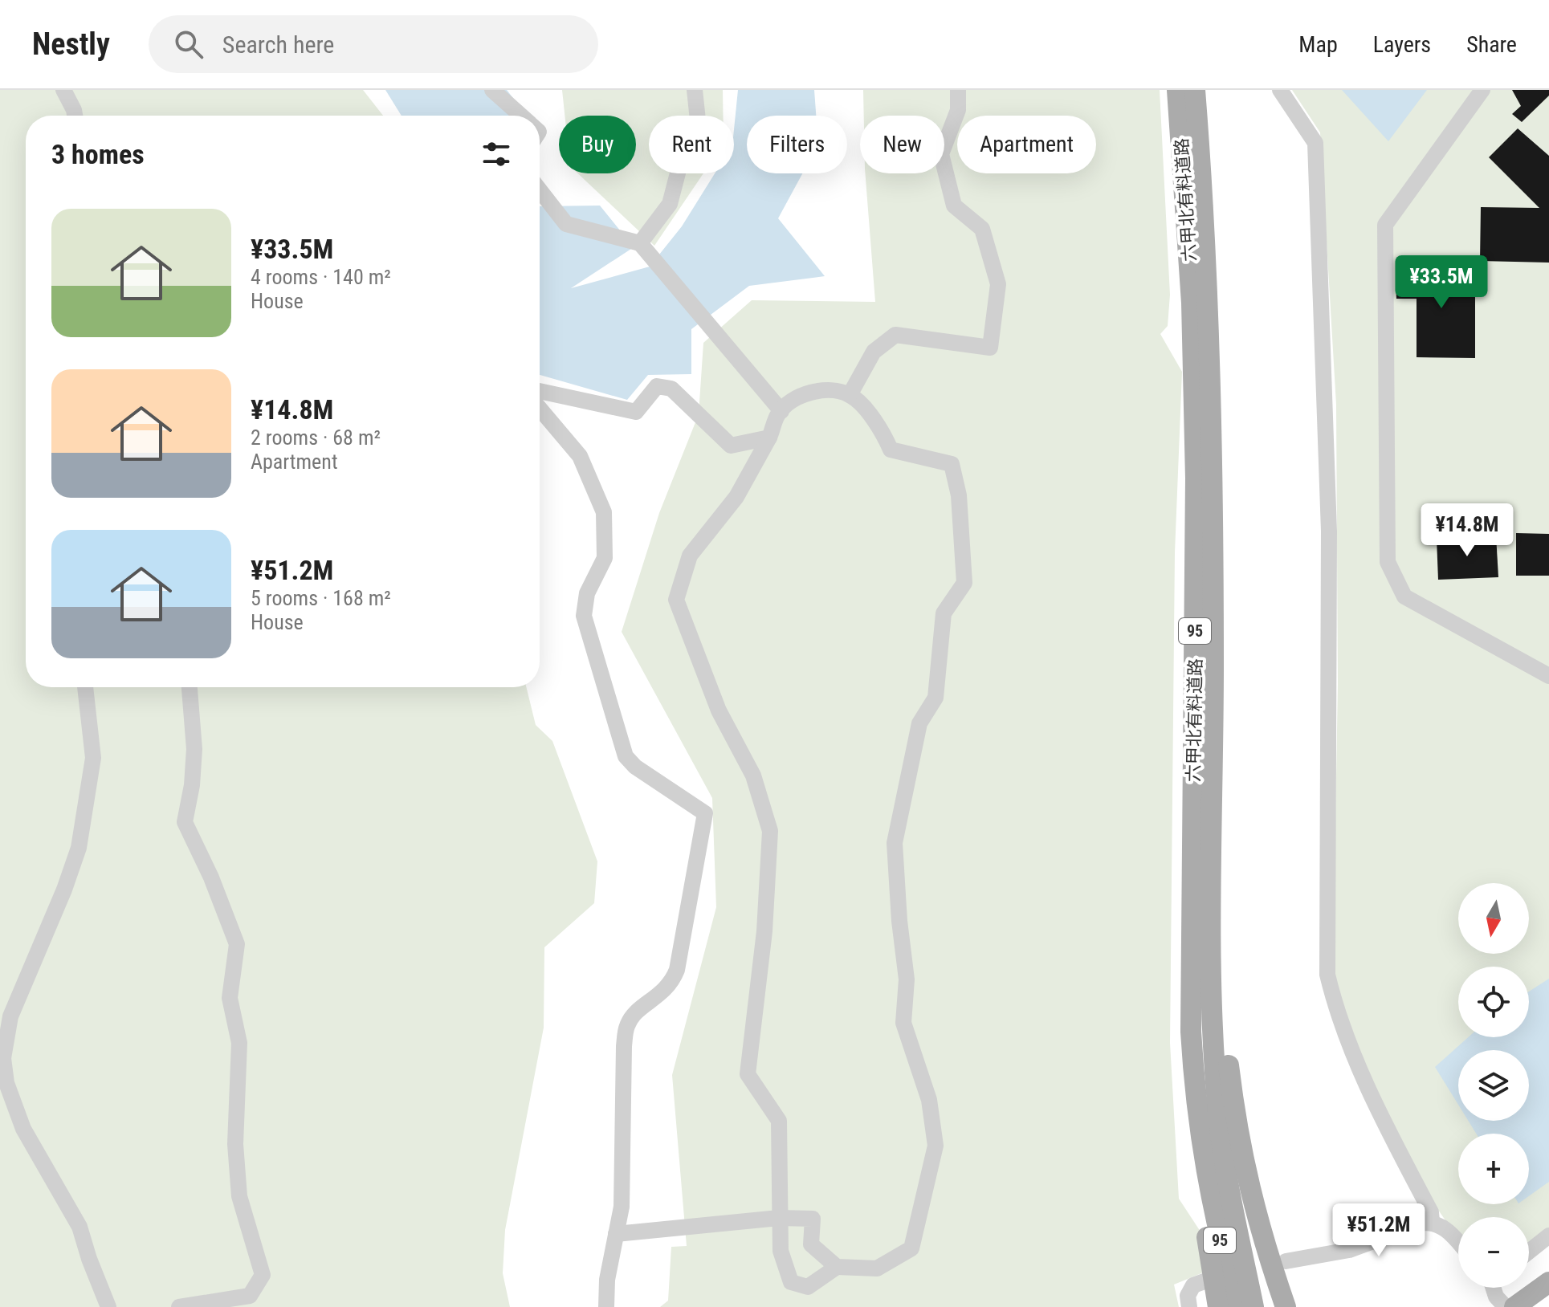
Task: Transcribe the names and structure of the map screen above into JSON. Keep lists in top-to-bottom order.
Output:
{
  "streets": {
    "main road": ["六甲北有料道路", "95"]
  },
  "north": "bottom",
  "page": {
    "header": "Nestly",
    "search": "Search here",
    "nav": ["Map", "Layers", "Share"],
    "chip": [
      "Buy",
      "Rent",
      "Filters",
      "New",
      "Apartment"
    ],
    "heading": "3 homes",
    "list": [
      {
        "name": "¥33.5M",
        "note": "4 rooms · 140 m² · House"
      },
      {
        "name": "¥14.8M",
        "note": "2 rooms · 68 m² · Apartment"
      },
      {
        "name": "¥51.2M",
        "note": "5 rooms · 168 m² · House"
      }
    ],
    "price": ["¥33.5M", "¥14.8M", "¥51.2M"],
    "map_buttons": ["+", "−"]
  }
}
